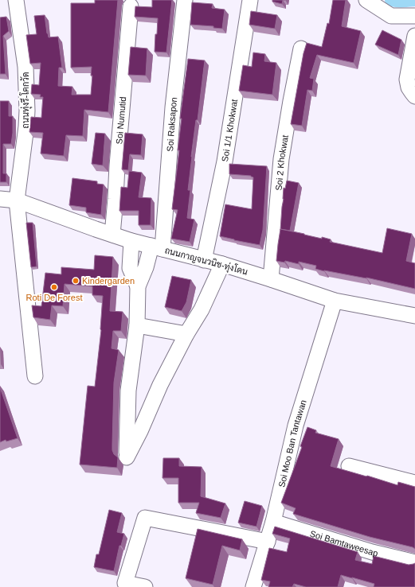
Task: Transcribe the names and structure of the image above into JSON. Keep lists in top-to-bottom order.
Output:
{
  "streets": {
    "street": [
      "ถนนทุ่งรี-โคกวัด",
      "Soi Numutid",
      "Soi Raksapon",
      "Soi 1/1 Khokwat",
      "Soi 2 Khokwat",
      "ถนนกาญจนวนิช-ทุ่งโดน",
      "Soi Moo Ban Tantawan",
      "Soi Bamtaweesap"
    ]
  },
  "crossings": [
    ["ถนนทุ่งรี-โคกวัด", "ถนนกาญจนวนิช-ทุ่งโดน"],
    ["Soi Numutid", "ถนนกาญจนวนิช-ทุ่งโดน"],
    ["Soi Raksapon", "ถนนกาญจนวนิช-ทุ่งโดน"],
    ["Soi 1/1 Khokwat", "ถนนกาญจนวนิช-ทุ่งโดน"],
    ["Soi 2 Khokwat", "ถนนกาญจนวนิช-ทุ่งโดน"],
    ["ถนนกาญจนวนิช-ทุ่งโดน", "Soi Moo Ban Tantawan"],
    ["Soi Moo Ban Tantawan", "Soi Bamtaweesap"]
  ],
  "places": ["Kindergarden", "Roti De Forest"]
}
